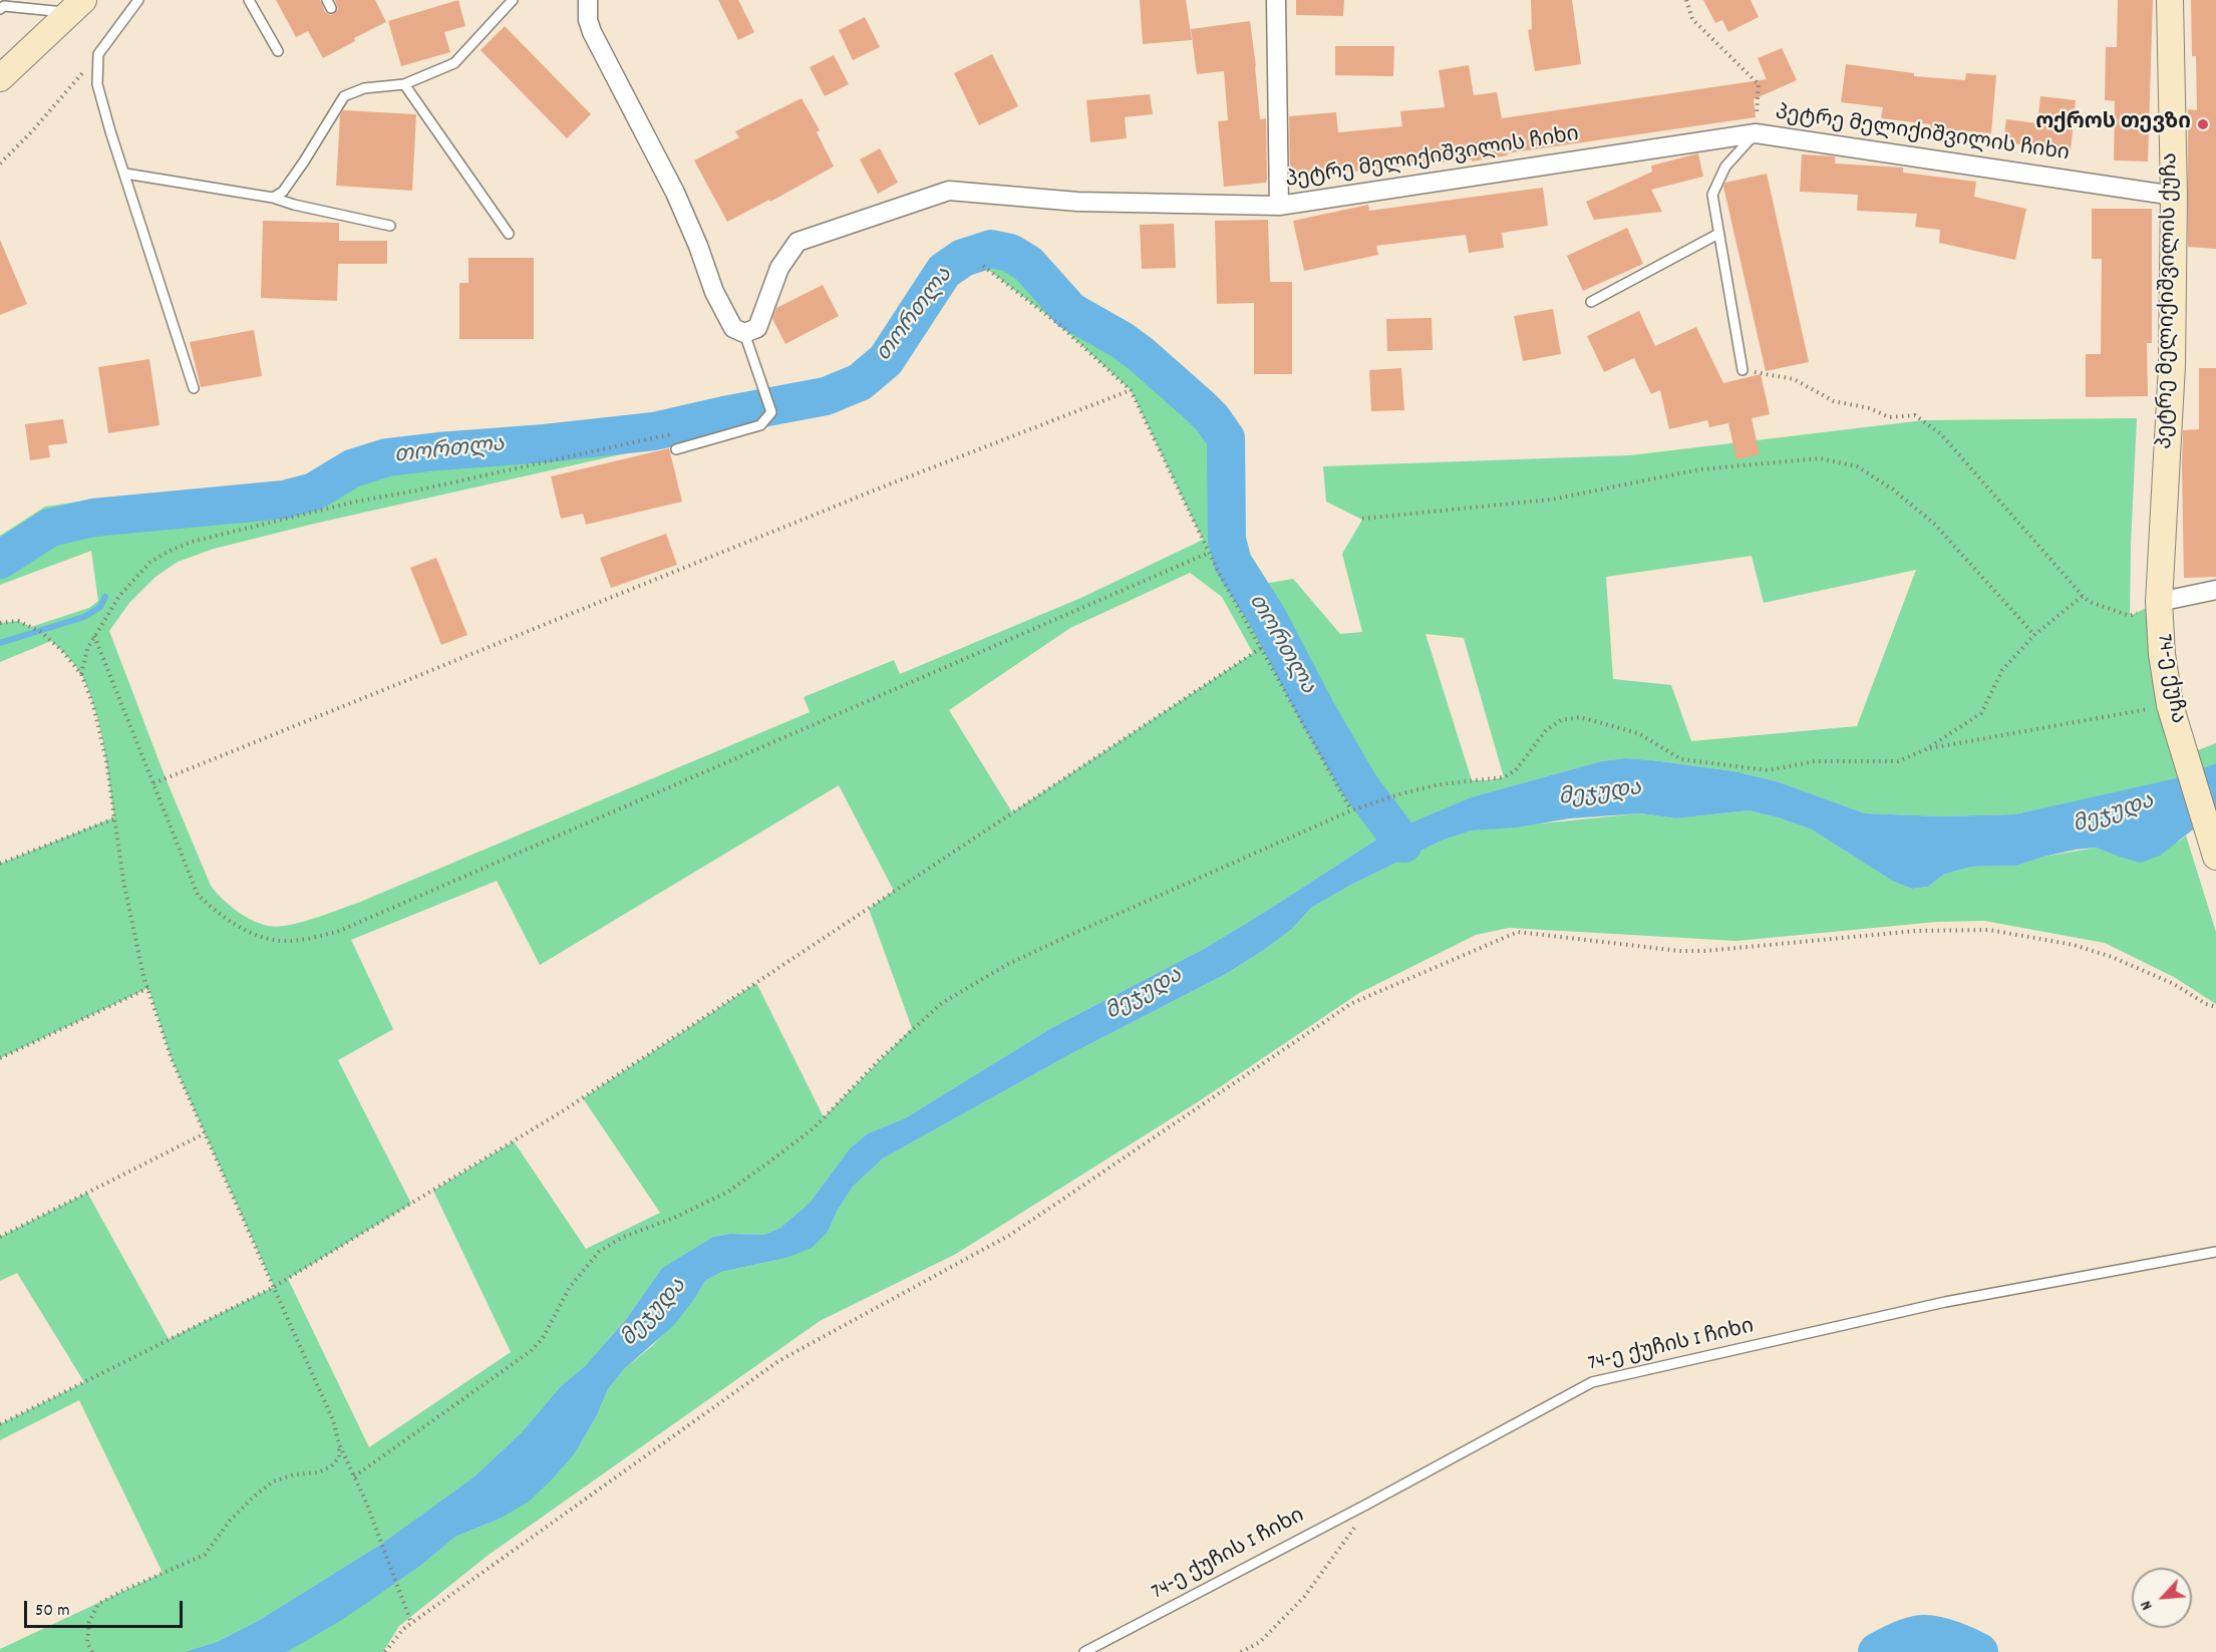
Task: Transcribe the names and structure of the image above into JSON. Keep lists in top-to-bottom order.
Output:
{
  "streets": {
    "street": ["პეტრე მელიქიშვილის ჩიხი", "პეტრე მელიქიშვილის ქუჩა", "74-ე ქუჩა"],
    "lane": ["74-ე ქუჩის I ჩიხი"]
  },
  "crossings": [
    ["პეტრე მელიქიშვილის ჩიხი", "პეტრე მელიქიშვილის ქუჩა"],
    ["პეტრე მელიქიშვილის ქუჩა", "74-ე ქუჩა"]
  ],
  "water": ["თორთლა", "მეჯუდა"],
  "places": ["ოქროს თევზი"],
  "scale_bar": "50 m",
  "north": "bottom left"
}
